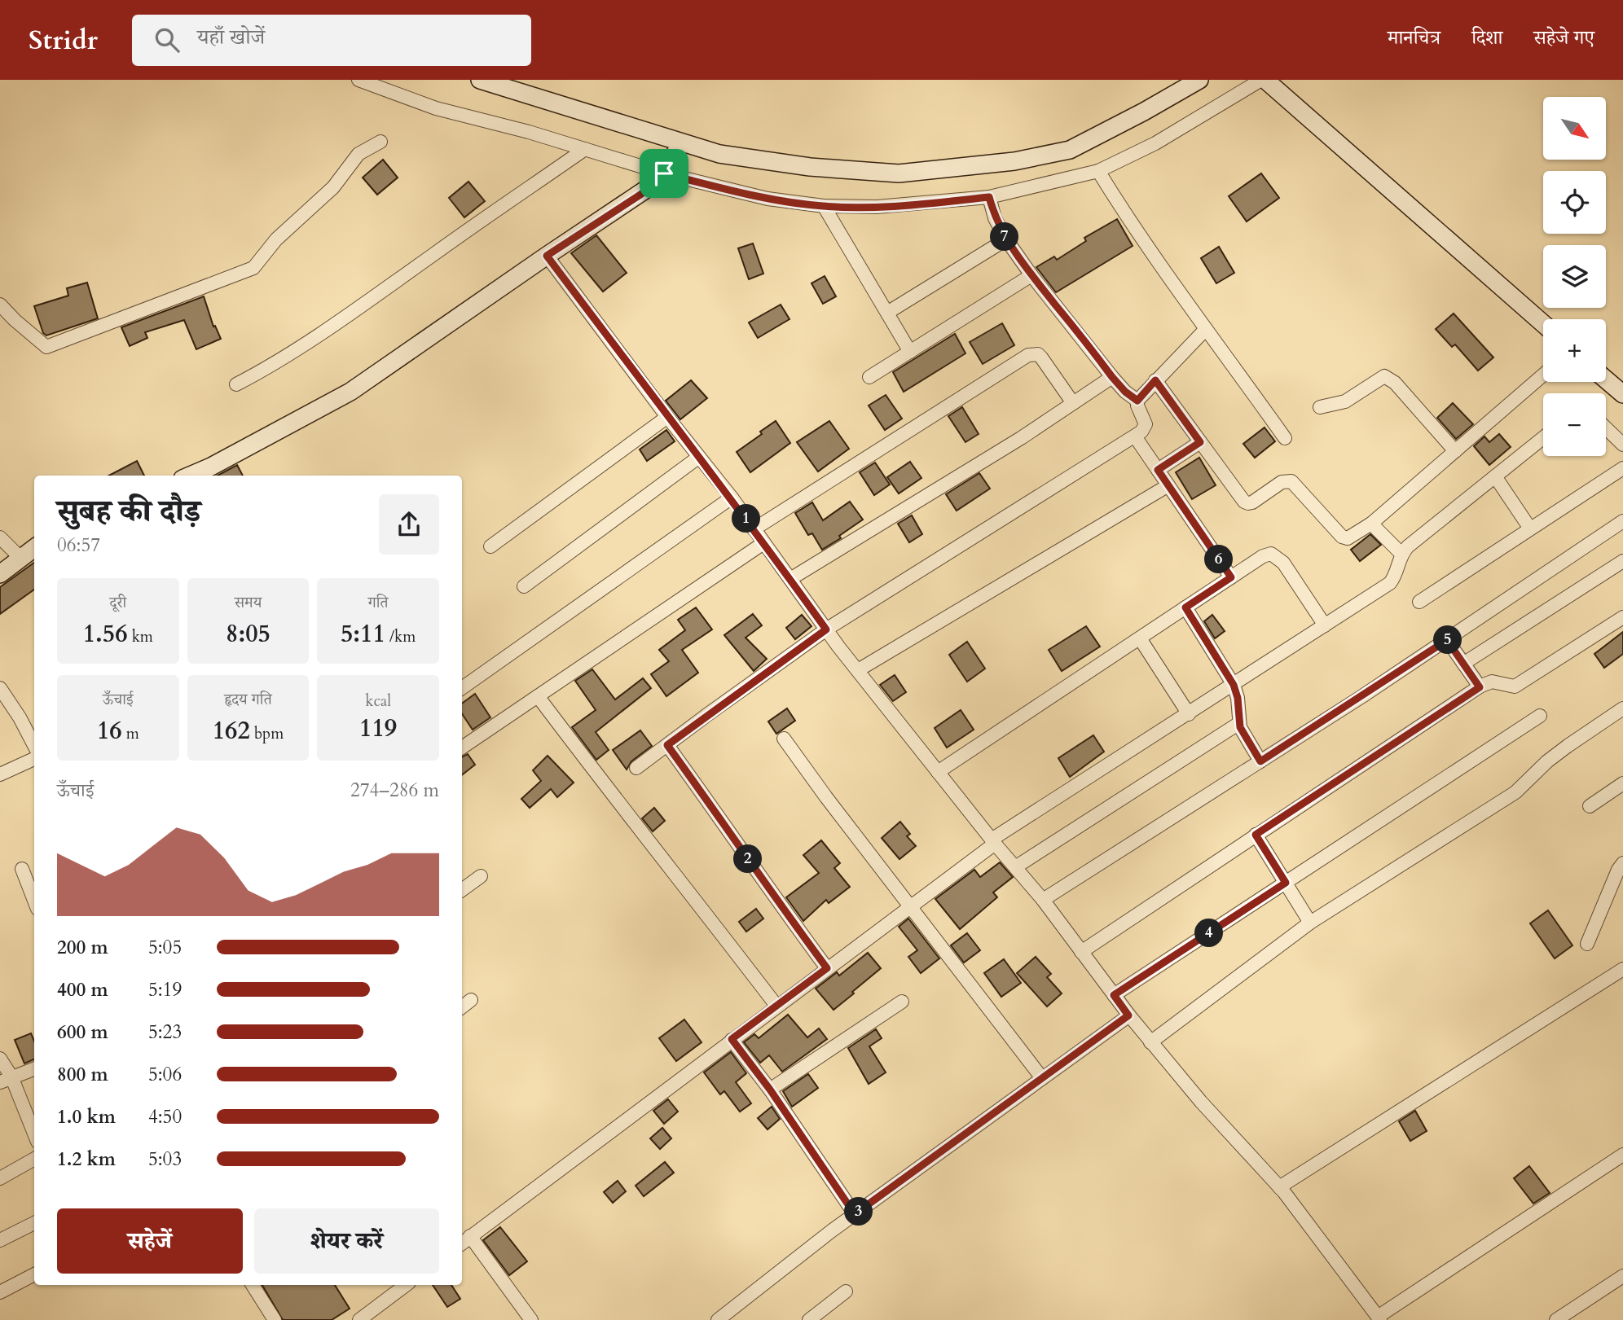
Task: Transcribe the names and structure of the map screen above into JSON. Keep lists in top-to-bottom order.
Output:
{
  "north": "bottom right",
  "page": {
    "header": "Stridr",
    "search": "यहाँ खोजें",
    "nav": ["मानचित्र", "दिशा", "सहेजे गए"],
    "map_buttons": ["+", "−"],
    "pins": [
      "7",
      "1",
      "6",
      "5",
      "2",
      "4",
      "3"
    ],
    "heading": ["सुबह की दौड़", "06:57"],
    "stats": [
      ["दूरी", "1.56 km"],
      ["समय", "8:05"],
      ["गति", "5:11 /km"],
      ["ऊँचाई", "16 m"],
      ["हृदय गति", "162 bpm"],
      ["kcal", "119"]
    ],
    "chart": ["ऊँचाई", "274–286 m"],
    "list": [
      {
        "name": "200 m",
        "note": "5:05"
      },
      {
        "name": "400 m",
        "note": "5:19"
      },
      {
        "name": "600 m",
        "note": "5:23"
      },
      {
        "name": "800 m",
        "note": "5:06"
      },
      {
        "name": "1.0 km",
        "note": "4:50"
      },
      {
        "name": "1.2 km",
        "note": "5:03"
      }
    ],
    "buttons": ["सहेजें", "शेयर करें"]
  }
}
